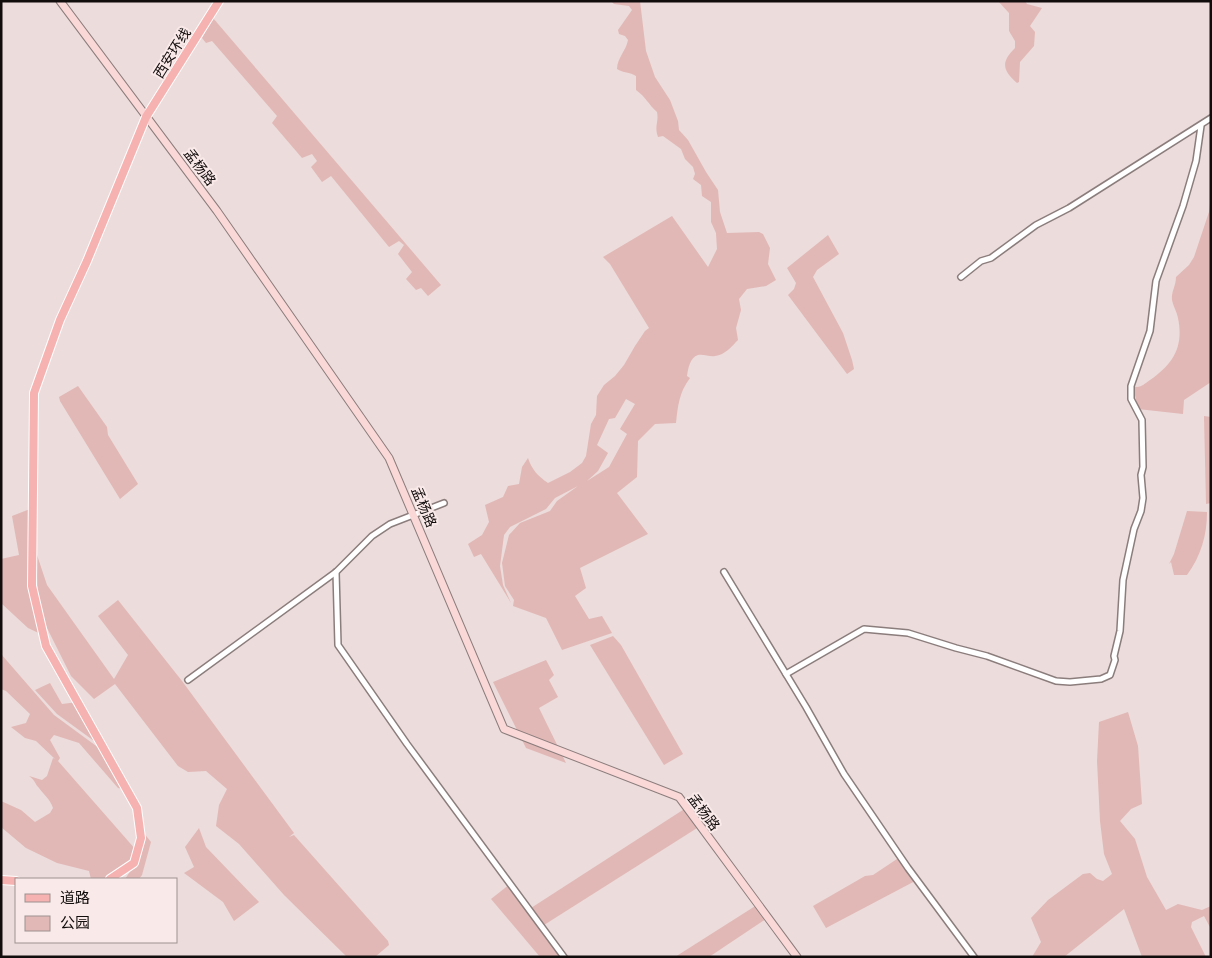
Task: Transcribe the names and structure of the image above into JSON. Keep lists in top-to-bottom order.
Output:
{
  "streets": {
    "main road": ["西安环线", "孟杨路"]
  },
  "crossings": [
    ["西安环线", "孟杨路"]
  ],
  "legend": ["道路", "公园"]
}
